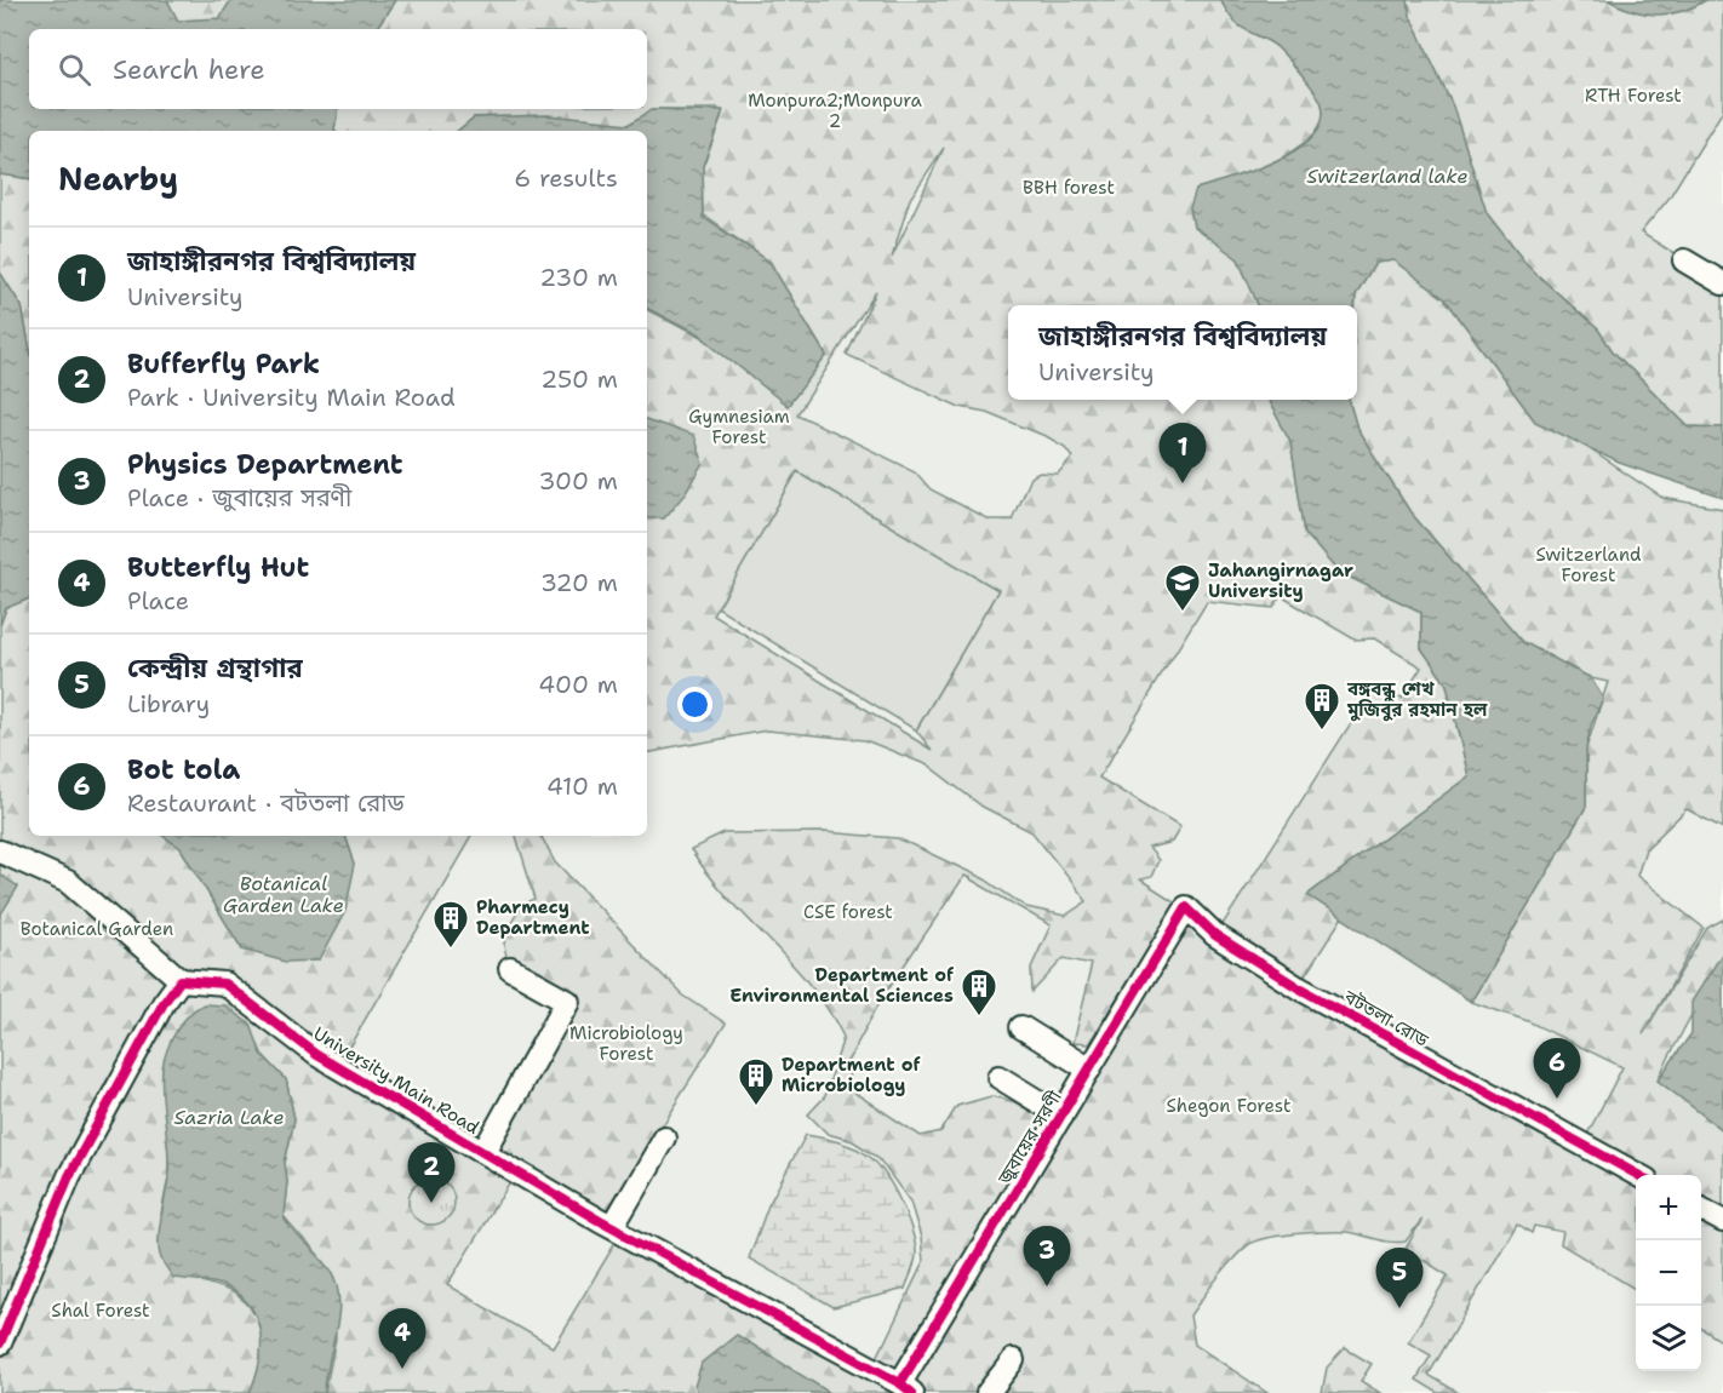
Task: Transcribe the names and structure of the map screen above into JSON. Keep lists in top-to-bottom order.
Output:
{
  "streets": {
    "street": ["বটতলা রোড", "University Main Road", "জুবায়ের সরণী"]
  },
  "crossings": [
    ["বটতলা রোড", "জুবায়ের সরণী"],
    ["University Main Road", "জুবায়ের সরণী"]
  ],
  "water": ["Switzerland lake", "Botanical Garden Lake", "Sazria Lake"],
  "parks": [
    "RTH Forest",
    "Monpura2;Monpura 2",
    "BBH forest",
    "Gymnesiam Forest",
    "Switzerland Forest",
    "CSE forest",
    "Botanical Garden",
    "Microbiology Forest",
    "Shegon Forest",
    "Shal Forest"
  ],
  "places": {
    "school or university": ["Jahangirnagar University"],
    "building": [
      "বঙ্গবন্ধু শেখ মুজিবুর রহমান হল",
      "Pharmecy Department",
      "Department of Environmental Sciences",
      "Department of Microbiology"
    ]
  },
  "page": {
    "search": "Search here",
    "heading": ["Nearby", "6 results"],
    "list": [
      {
        "mark": "1",
        "name": "জাহাঙ্গীরনগর বিশ্ববিদ্যালয়",
        "note": "University",
        "value": "230 m"
      },
      {
        "mark": "2",
        "name": "Bufferfly Park",
        "note": "Park · University Main Road",
        "value": "250 m"
      },
      {
        "mark": "3",
        "name": "Physics Department",
        "note": "Place · জুবায়ের সরণী",
        "value": "300 m"
      },
      {
        "mark": "4",
        "name": "Butterfly Hut",
        "note": "Place",
        "value": "320 m"
      },
      {
        "mark": "5",
        "name": "কেন্দ্রীয় গ্রন্থাগার",
        "note": "Library",
        "value": "400 m"
      },
      {
        "mark": "6",
        "name": "Bot tola",
        "note": "Restaurant · বটতলা রোড",
        "value": "410 m"
      }
    ],
    "popup": ["জাহাঙ্গীরনগর বিশ্ববিদ্যালয়", "University"],
    "pins": [
      "1",
      "6",
      "2",
      "3",
      "5",
      "4"
    ],
    "map_buttons": ["+", "−"]
  }
}
